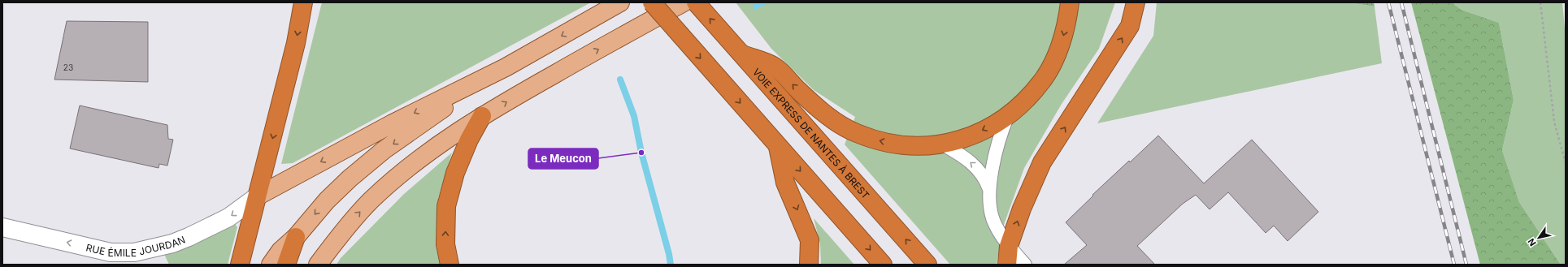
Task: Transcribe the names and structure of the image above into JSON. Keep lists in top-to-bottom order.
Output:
{
  "streets": {
    "highway": ["VOIE EXPRESS DE NANTES À BREST"],
    "street": ["RUE ÉMILE JOURDAN"]
  },
  "one_way": ["RUE ÉMILE JOURDAN"],
  "places": ["Le Meucon"],
  "house_numbers": ["23"],
  "north": "bottom left"
}
